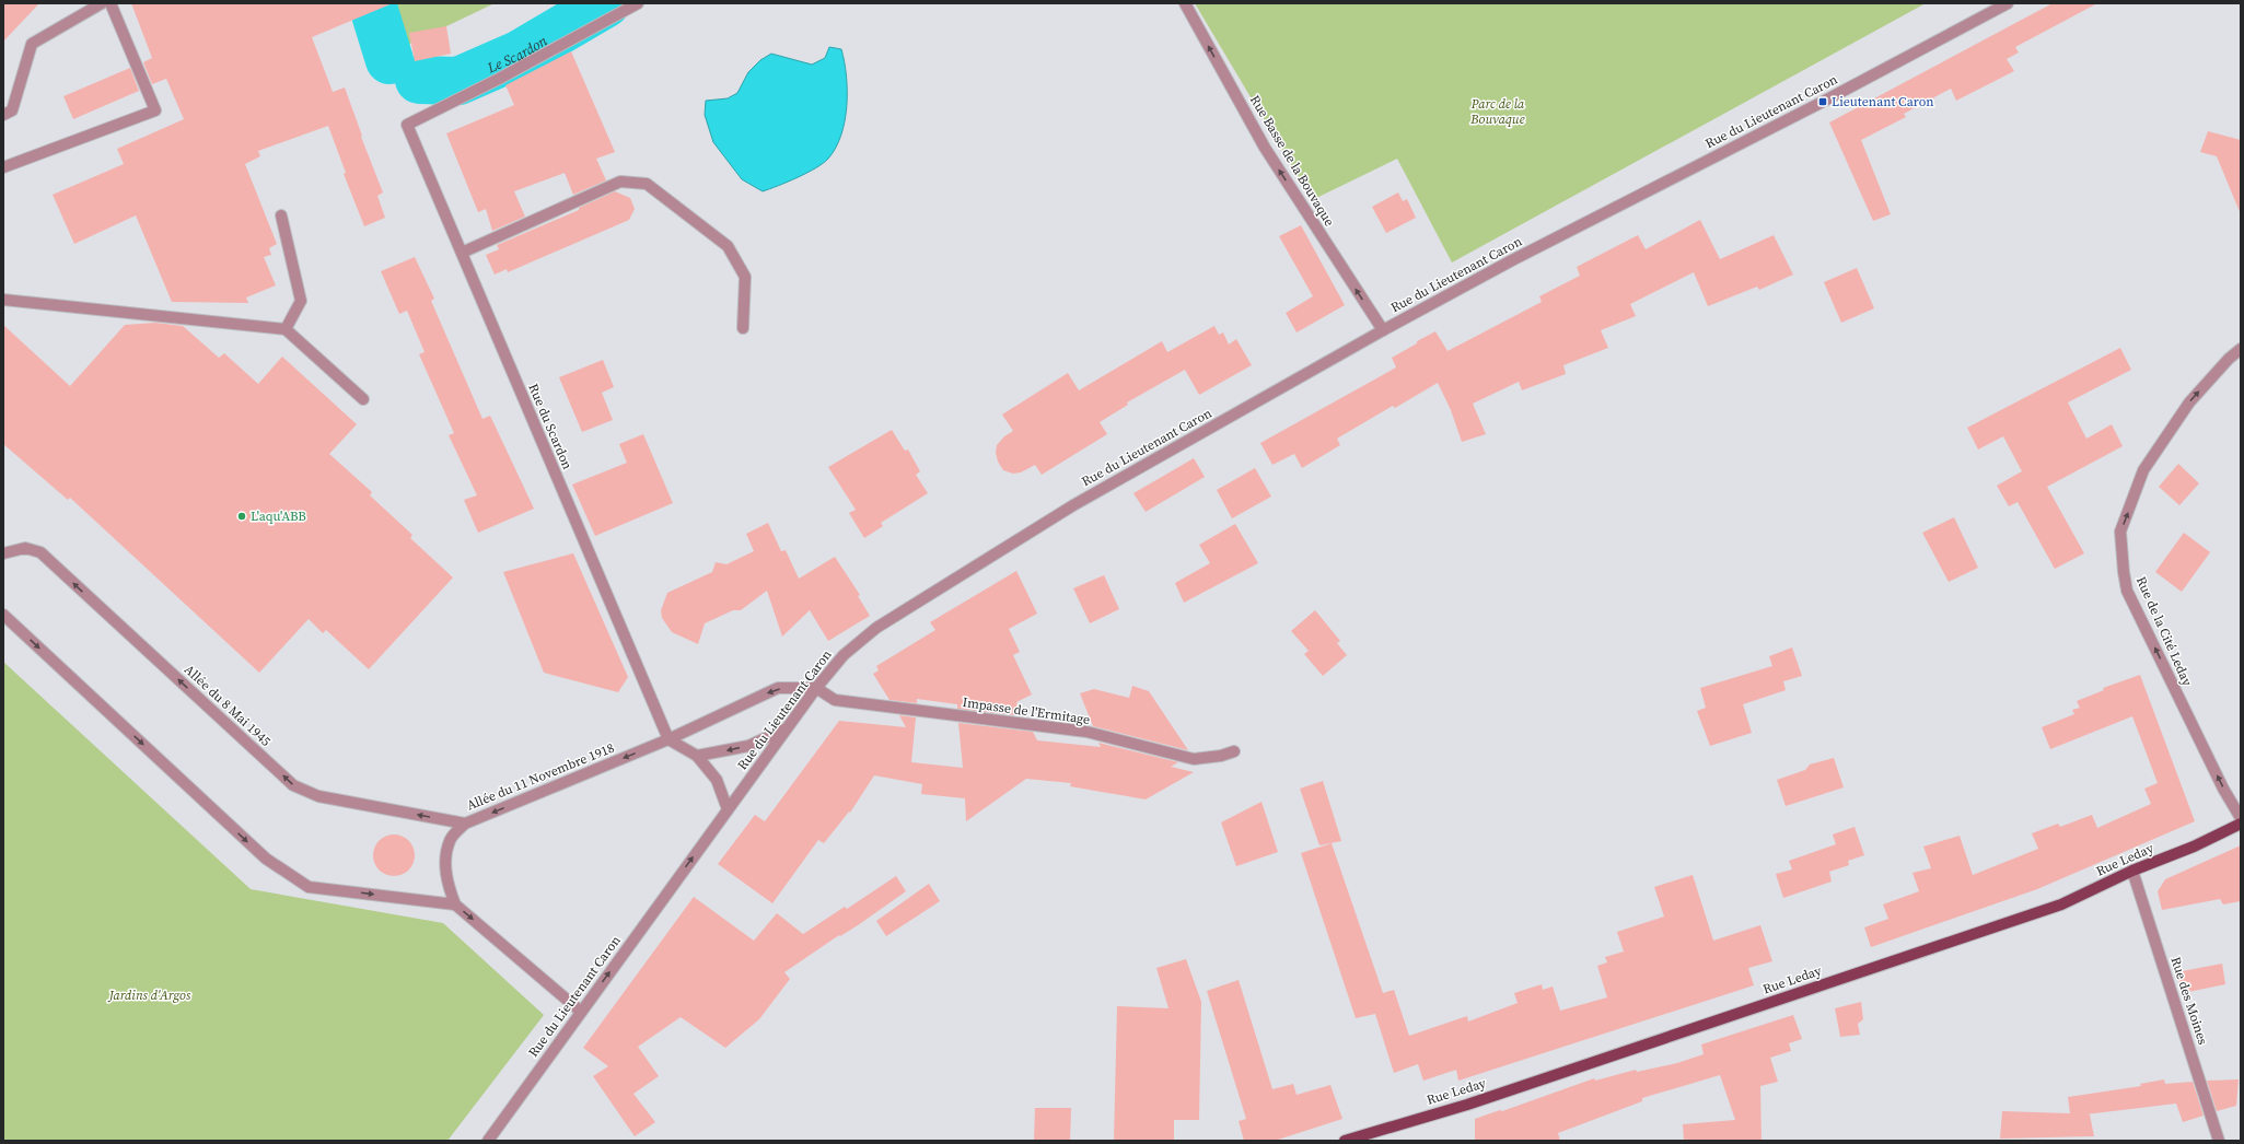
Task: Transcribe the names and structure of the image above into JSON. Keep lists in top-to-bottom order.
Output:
{
  "streets": {
    "main road": ["Rue Leday"],
    "street": [
      "Rue du Lieutenant Caron",
      "Rue Basse de la Bouvaque",
      "Rue du Scardon",
      "Rue de la Cité Leday",
      "Allée du 8 Mai 1945",
      "Impasse de l'Ermitage",
      "Allée du 11 Novembre 1918",
      "Rue des Moines"
    ]
  },
  "crossings": [
    ["Rue du Lieutenant Caron", "Rue Basse de la Bouvaque"],
    ["Rue du Lieutenant Caron", "Impasse de l'Ermitage"],
    ["Rue du Lieutenant Caron", "Allée du 11 Novembre 1918"],
    ["Rue du Scardon", "Allée du 11 Novembre 1918"],
    ["Allée du 8 Mai 1945", "Allée du 11 Novembre 1918"],
    ["Impasse de l'Ermitage", "Allée du 11 Novembre 1918"],
    ["Rue Leday", "Rue des Moines"]
  ],
  "one_way": ["Rue Basse de la Bouvaque", "Rue de la Cité Leday"],
  "water": ["Le Scardon"],
  "parks": ["Parc de la Bouvaque", "Jardins d'Argos"],
  "places": {
    "transit": ["Lieutenant Caron"],
    "other": ["L'aqu'ABB"]
  }
}
